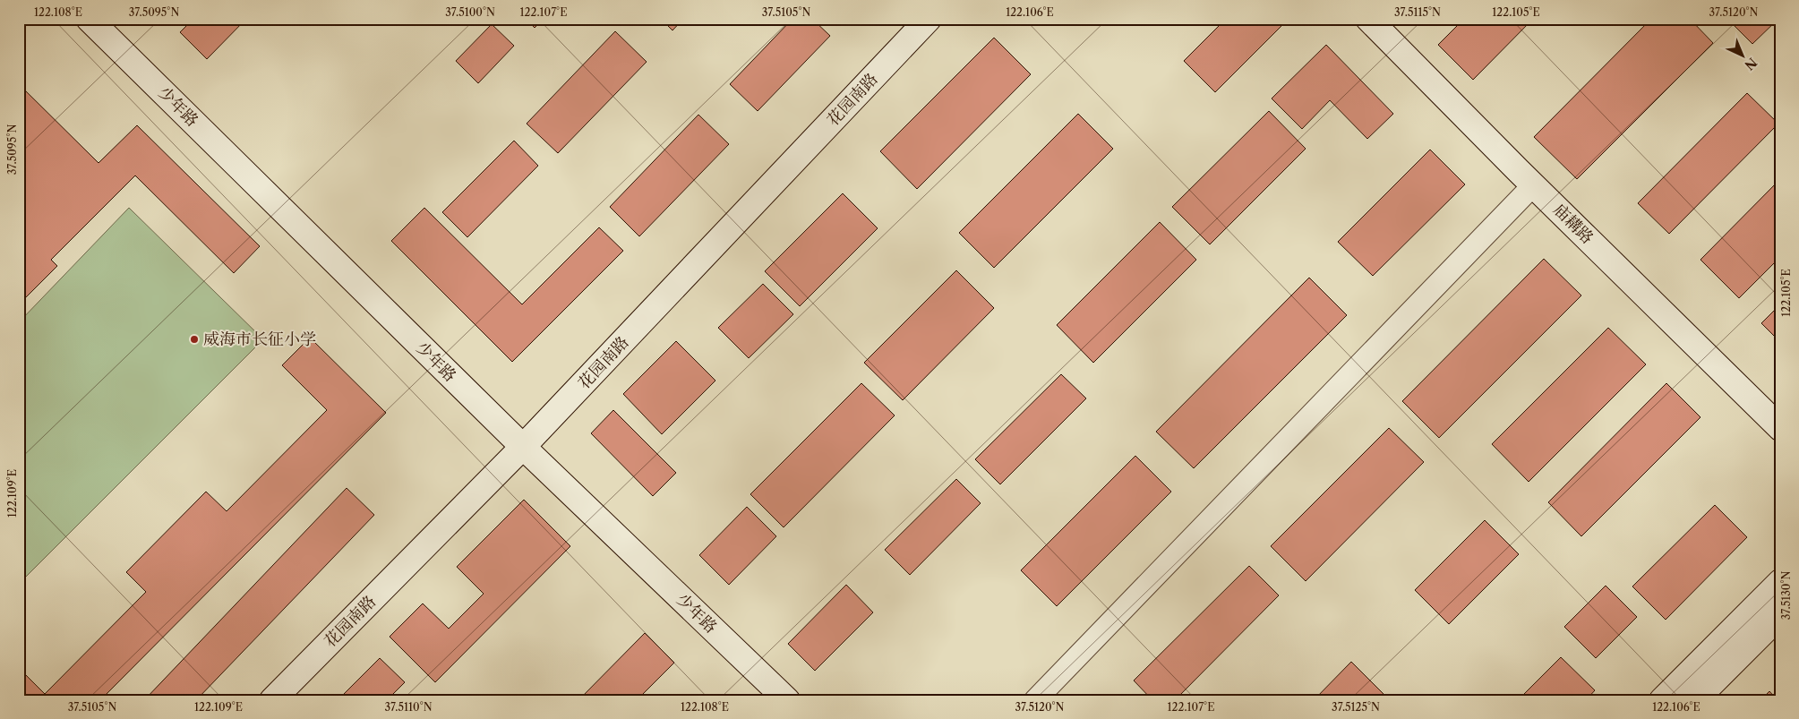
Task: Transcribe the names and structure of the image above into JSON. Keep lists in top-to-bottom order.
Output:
{
  "streets": {
    "street": ["花园南路", "少年路", "庙耩路"]
  },
  "crossings": [
    ["花园南路", "少年路"]
  ],
  "places": ["威海市长征小学"],
  "north": "bottom right",
  "coordinates": [
    "122.108°E",
    "37.5095°N",
    "37.5100°N",
    "122.107°E",
    "37.5105°N",
    "122.106°E",
    "37.5115°N",
    "122.105°E",
    "37.5120°N",
    "122.109°E",
    "37.5130°N",
    "37.5110°N",
    "37.5125°N"
  ]
}
